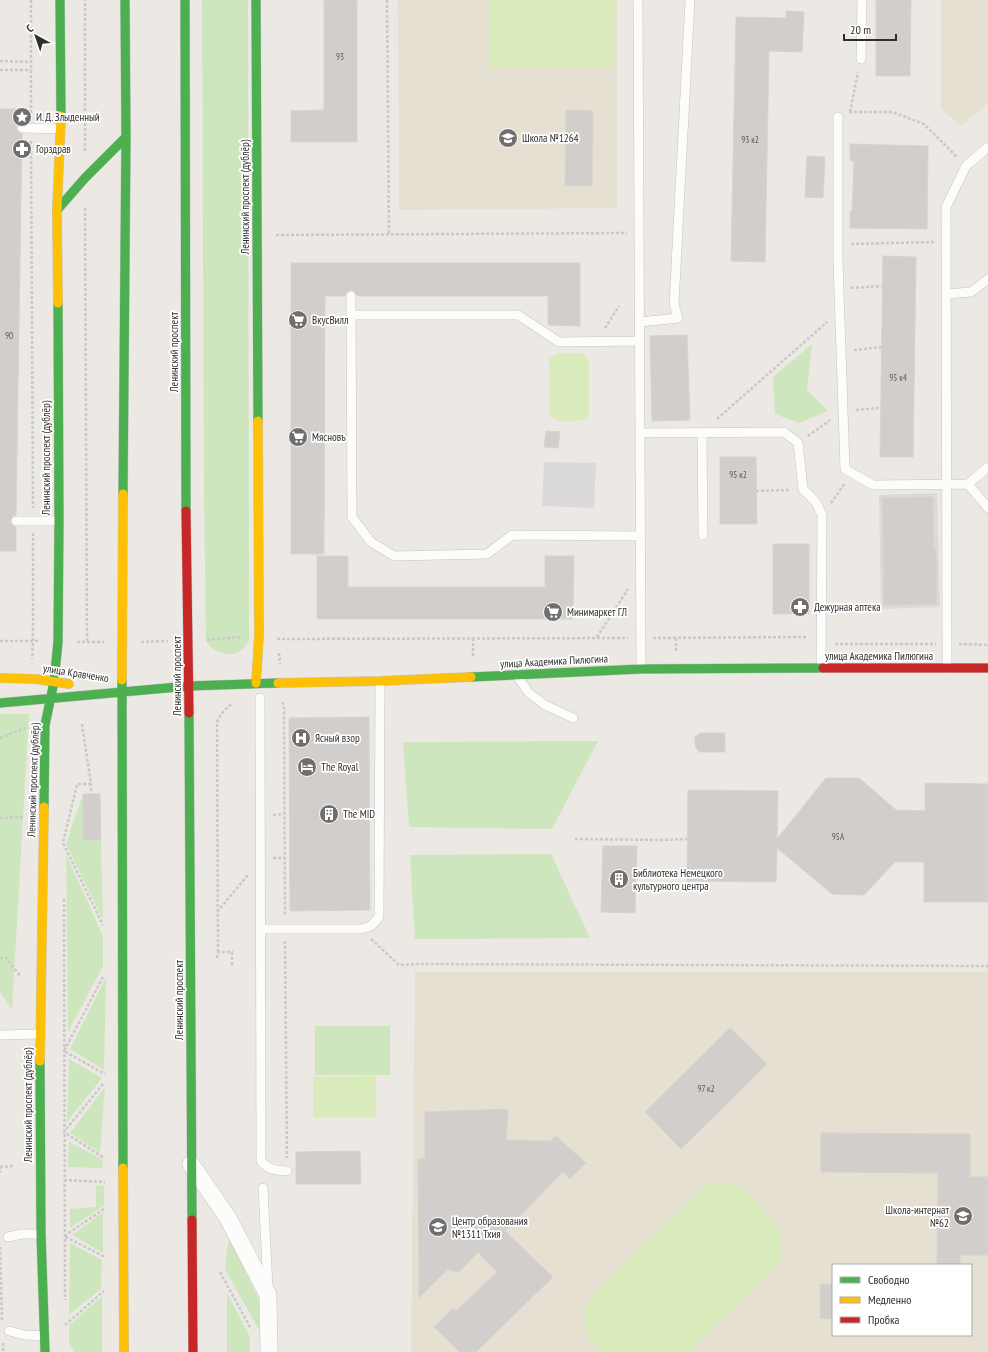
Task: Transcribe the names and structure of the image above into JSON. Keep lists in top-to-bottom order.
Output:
{
  "streets": {
    "street": [
      "Ленинский проспект (дублёр)",
      "Ленинский проспект",
      "улица Академика Пилюгина",
      "улица Кравченко"
    ]
  },
  "crossings": [
    ["Ленинский проспект (дублёр)", "улица Академика Пилюгина"],
    ["Ленинский проспект (дублёр)", "улица Кравченко"],
    ["Ленинский проспект", "улица Академика Пилюгина"],
    ["улица Академика Пилюгина", "улица Кравченко"]
  ],
  "places": {
    "place": ["И. Д. Злыденный"],
    "school or university": ["Школа №1264", "Школа-интернат №62", "Центр образования №1311 Тхия"],
    "pharmacy": ["Горздрав", "Дежурная аптека"],
    "supermarket": ["ВкусВилл", "Мясновъ", "Минимаркет ГЛ"],
    "hospital": ["Ясный взор"],
    "hotel": ["The Royal"],
    "building": ["The MID", "Библиотека Немецкого культурного центра"]
  },
  "house_numbers": [
    "93",
    "93 к2",
    "90",
    "95 к4",
    "95 к2",
    "95А",
    "97 к2"
  ],
  "legend": ["Свободно", "Медленно", "Пробка"],
  "scale_bar": "20 m",
  "north": "top left"
}
